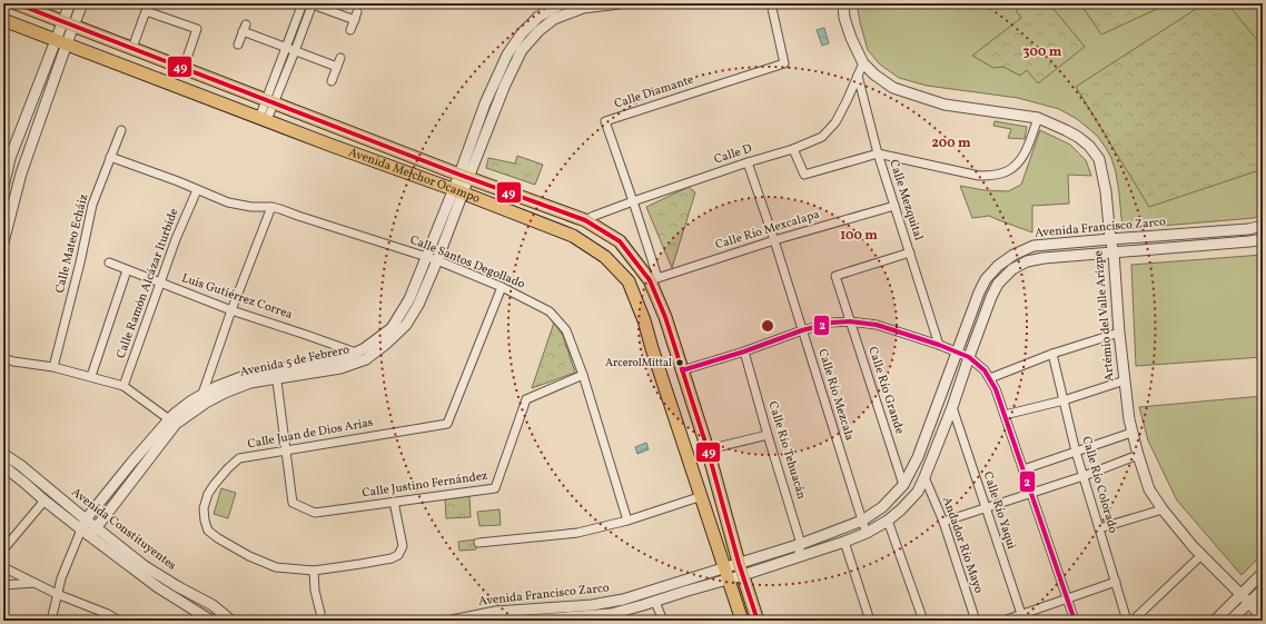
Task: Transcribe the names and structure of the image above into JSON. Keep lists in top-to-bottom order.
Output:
{
  "streets": {
    "main road": ["Avenida Melchor Ocampo"],
    "street": [
      "Calle Diamante",
      "Calle D",
      "Calle Mezquital",
      "Avenida Francisco Zarco",
      "Calle Río Mexcalapa",
      "Calle Mateo Echáiz",
      "Calle Santos Degollado",
      "Calle Ramón Alcázar Iturbide",
      "Luis Gutiérrez Correa",
      "Artémio del Valle Arizpe",
      "Avenida 5 de Febrero",
      "Calle Río Grande",
      "Calle Río Mezcala",
      "Calle Juan de Dios Arias",
      "Calle Río Tehuacán",
      "Calle Justino Fernández",
      "Calle Río Colorado",
      "Calle Río Yaqui",
      "Avenida Constituyentes",
      "Andador Río Mayo"
    ]
  },
  "crossings": [
    ["Calle Diamante", "Calle D"],
    ["Calle Diamante", "Avenida Melchor Ocampo"],
    ["Calle Diamante", "Calle Río Mexcalapa"],
    ["Calle D", "Avenida Melchor Ocampo"],
    ["Calle D", "Calle Mezquital"],
    ["Calle D", "Calle Río Mezcala"],
    ["Avenida Melchor Ocampo", "Avenida Francisco Zarco"],
    ["Avenida Melchor Ocampo", "Calle Río Mexcalapa"],
    ["Avenida Melchor Ocampo", "Avenida 5 de Febrero"],
    ["Calle Mezquital", "Calle Río Mexcalapa"],
    ["Calle Mezquital", "Calle Río Grande"],
    ["Avenida Francisco Zarco", "Artémio del Valle Arizpe"],
    ["Avenida Francisco Zarco", "Calle Río Grande"],
    ["Avenida Francisco Zarco", "Calle Río Mezcala"],
    ["Avenida Francisco Zarco", "Calle Río Tehuacán"],
    ["Avenida Francisco Zarco", "Calle Río Yaqui"],
    ["Avenida Francisco Zarco", "Andador Río Mayo"],
    ["Calle Río Mexcalapa", "Calle Río Mezcala"],
    ["Calle Mateo Echáiz", "Calle Santos Degollado"],
    ["Calle Santos Degollado", "Calle Ramón Alcázar Iturbide"],
    ["Calle Santos Degollado", "Avenida 5 de Febrero"],
    ["Calle Santos Degollado", "Calle Juan de Dios Arias"],
    ["Calle Santos Degollado", "Calle Justino Fernández"],
    ["Calle Ramón Alcázar Iturbide", "Luis Gutiérrez Correa"],
    ["Luis Gutiérrez Correa", "Avenida 5 de Febrero"],
    ["Avenida 5 de Febrero", "Avenida Constituyentes"],
    ["Calle Juan de Dios Arias", "Calle Justino Fernández"]
  ],
  "places": ["ArcerolMittal"],
  "lines": ["transit line 49", "transit line 2"],
  "rings": ["300 m", "200 m", "100 m"]
}
